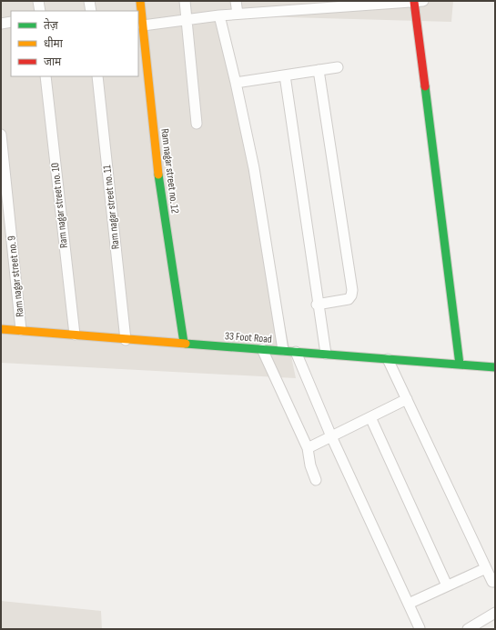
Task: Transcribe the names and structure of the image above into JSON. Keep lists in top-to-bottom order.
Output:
{
  "streets": {
    "street": [
      "Ram nagar street no. 12",
      "Ram nagar street no. 10",
      "Ram nagar street no. 11",
      "Ram nagar street no. 9",
      "33 Foot Road"
    ]
  },
  "crossings": [
    ["Ram nagar street no. 12", "33 Foot Road"],
    ["Ram nagar street no. 10", "33 Foot Road"],
    ["Ram nagar street no. 11", "33 Foot Road"],
    ["Ram nagar street no. 9", "33 Foot Road"]
  ],
  "legend": ["तेज़", "धीमा", "जाम"]
}
